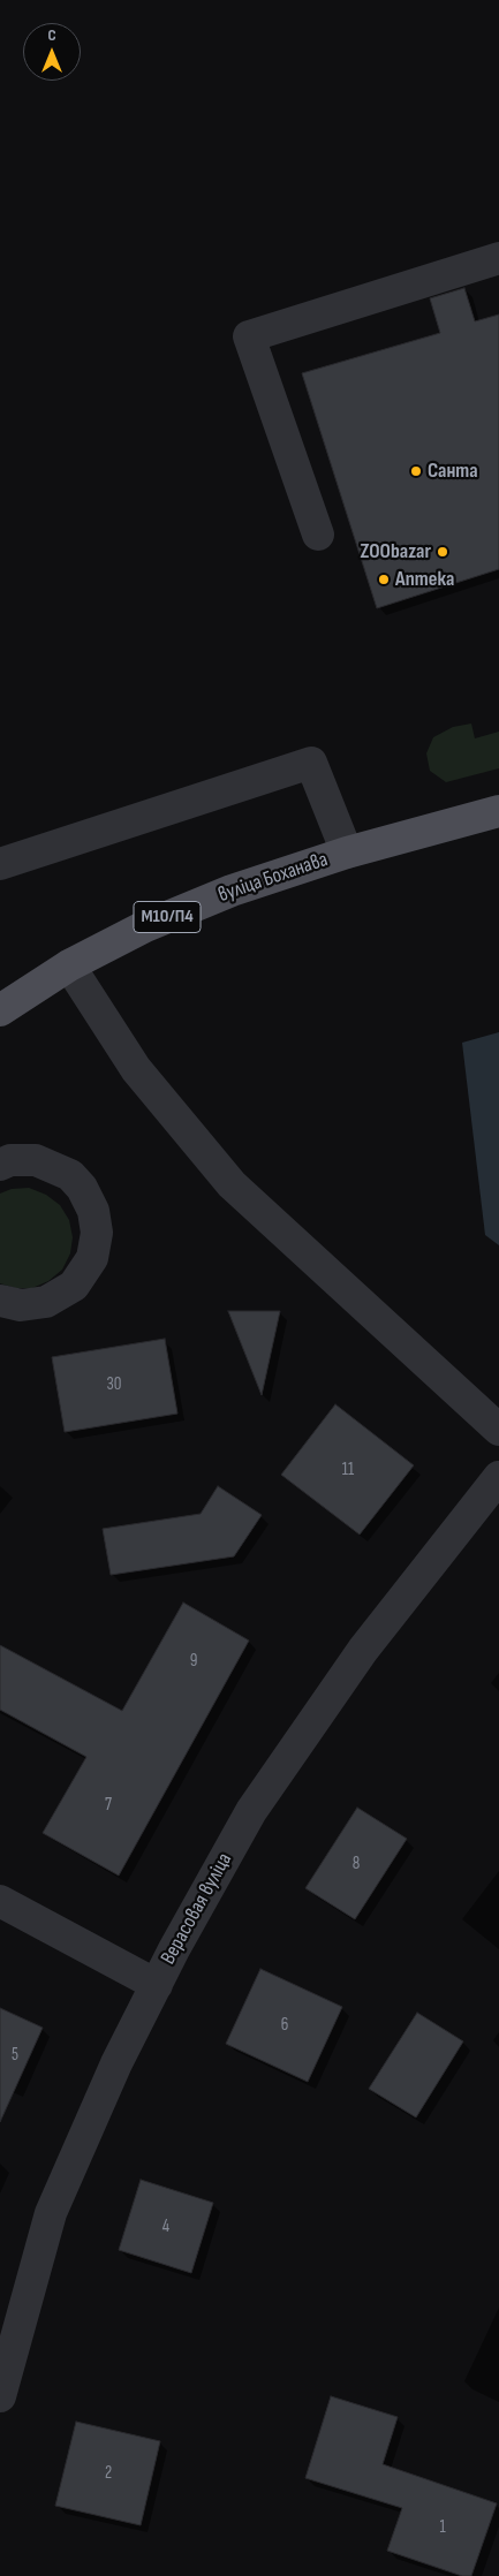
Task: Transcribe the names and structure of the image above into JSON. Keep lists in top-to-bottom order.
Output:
{
  "streets": {
    "main road": ["вуліца Боханава", "М10/П4"],
    "street": ["Верасовая вуліца"]
  },
  "places": ["Санта", "ZOObazar", "Аптека"],
  "house_numbers": [
    "30",
    "11",
    "9",
    "7",
    "8",
    "6",
    "5",
    "4",
    "2",
    "1"
  ],
  "north": "top"
}
